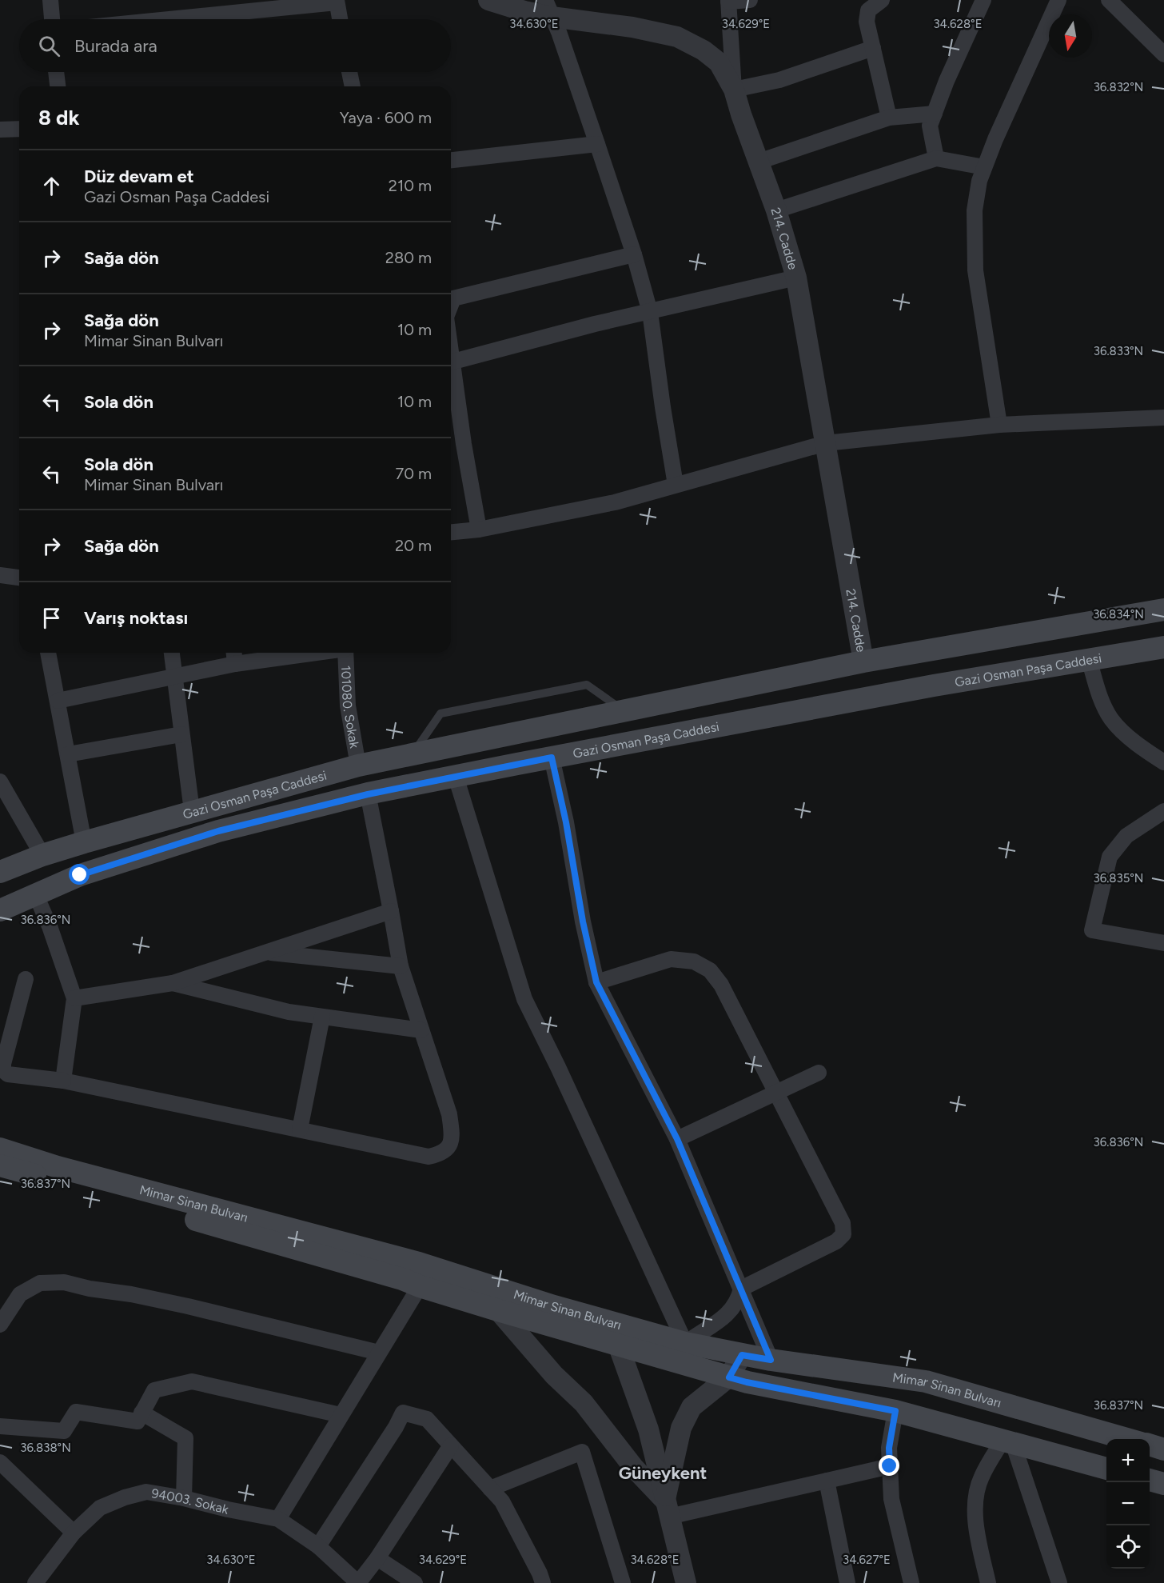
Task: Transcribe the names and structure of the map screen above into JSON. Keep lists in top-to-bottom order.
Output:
{
  "streets": {
    "main road": ["Gazi Osman Paşa Caddesi", "Mimar Sinan Bulvarı"],
    "street": ["214. Cadde", "101080. Sokak", "94003. Sokak"]
  },
  "crossings": [
    ["214. Cadde", "Gazi Osman Paşa Caddesi"],
    ["Gazi Osman Paşa Caddesi", "101080. Sokak"]
  ],
  "districts": ["Güneykent"],
  "north": "bottom",
  "page": {
    "search": "Burada ara",
    "heading": ["8 dk", "Yaya · 600 m"],
    "list": [
      ["Düz devam et", "Gazi Osman Paşa Caddesi", "210 m"],
      ["Sağa dön", "280 m"],
      ["Sağa dön", "Mimar Sinan Bulvarı", "10 m"],
      ["Sola dön", "10 m"],
      ["Sola dön", "Mimar Sinan Bulvarı", "70 m"],
      ["Sağa dön", "20 m"],
      "Varış noktası"
    ],
    "map_buttons": ["+", "−"]
  },
  "coordinates": [
    "34.630°E",
    "34.629°E",
    "34.628°E",
    "36.832°N",
    "36.833°N",
    "36.834°N",
    "36.835°N",
    "36.836°N",
    "36.837°N",
    "36.838°N",
    "34.627°E"
  ]
}
